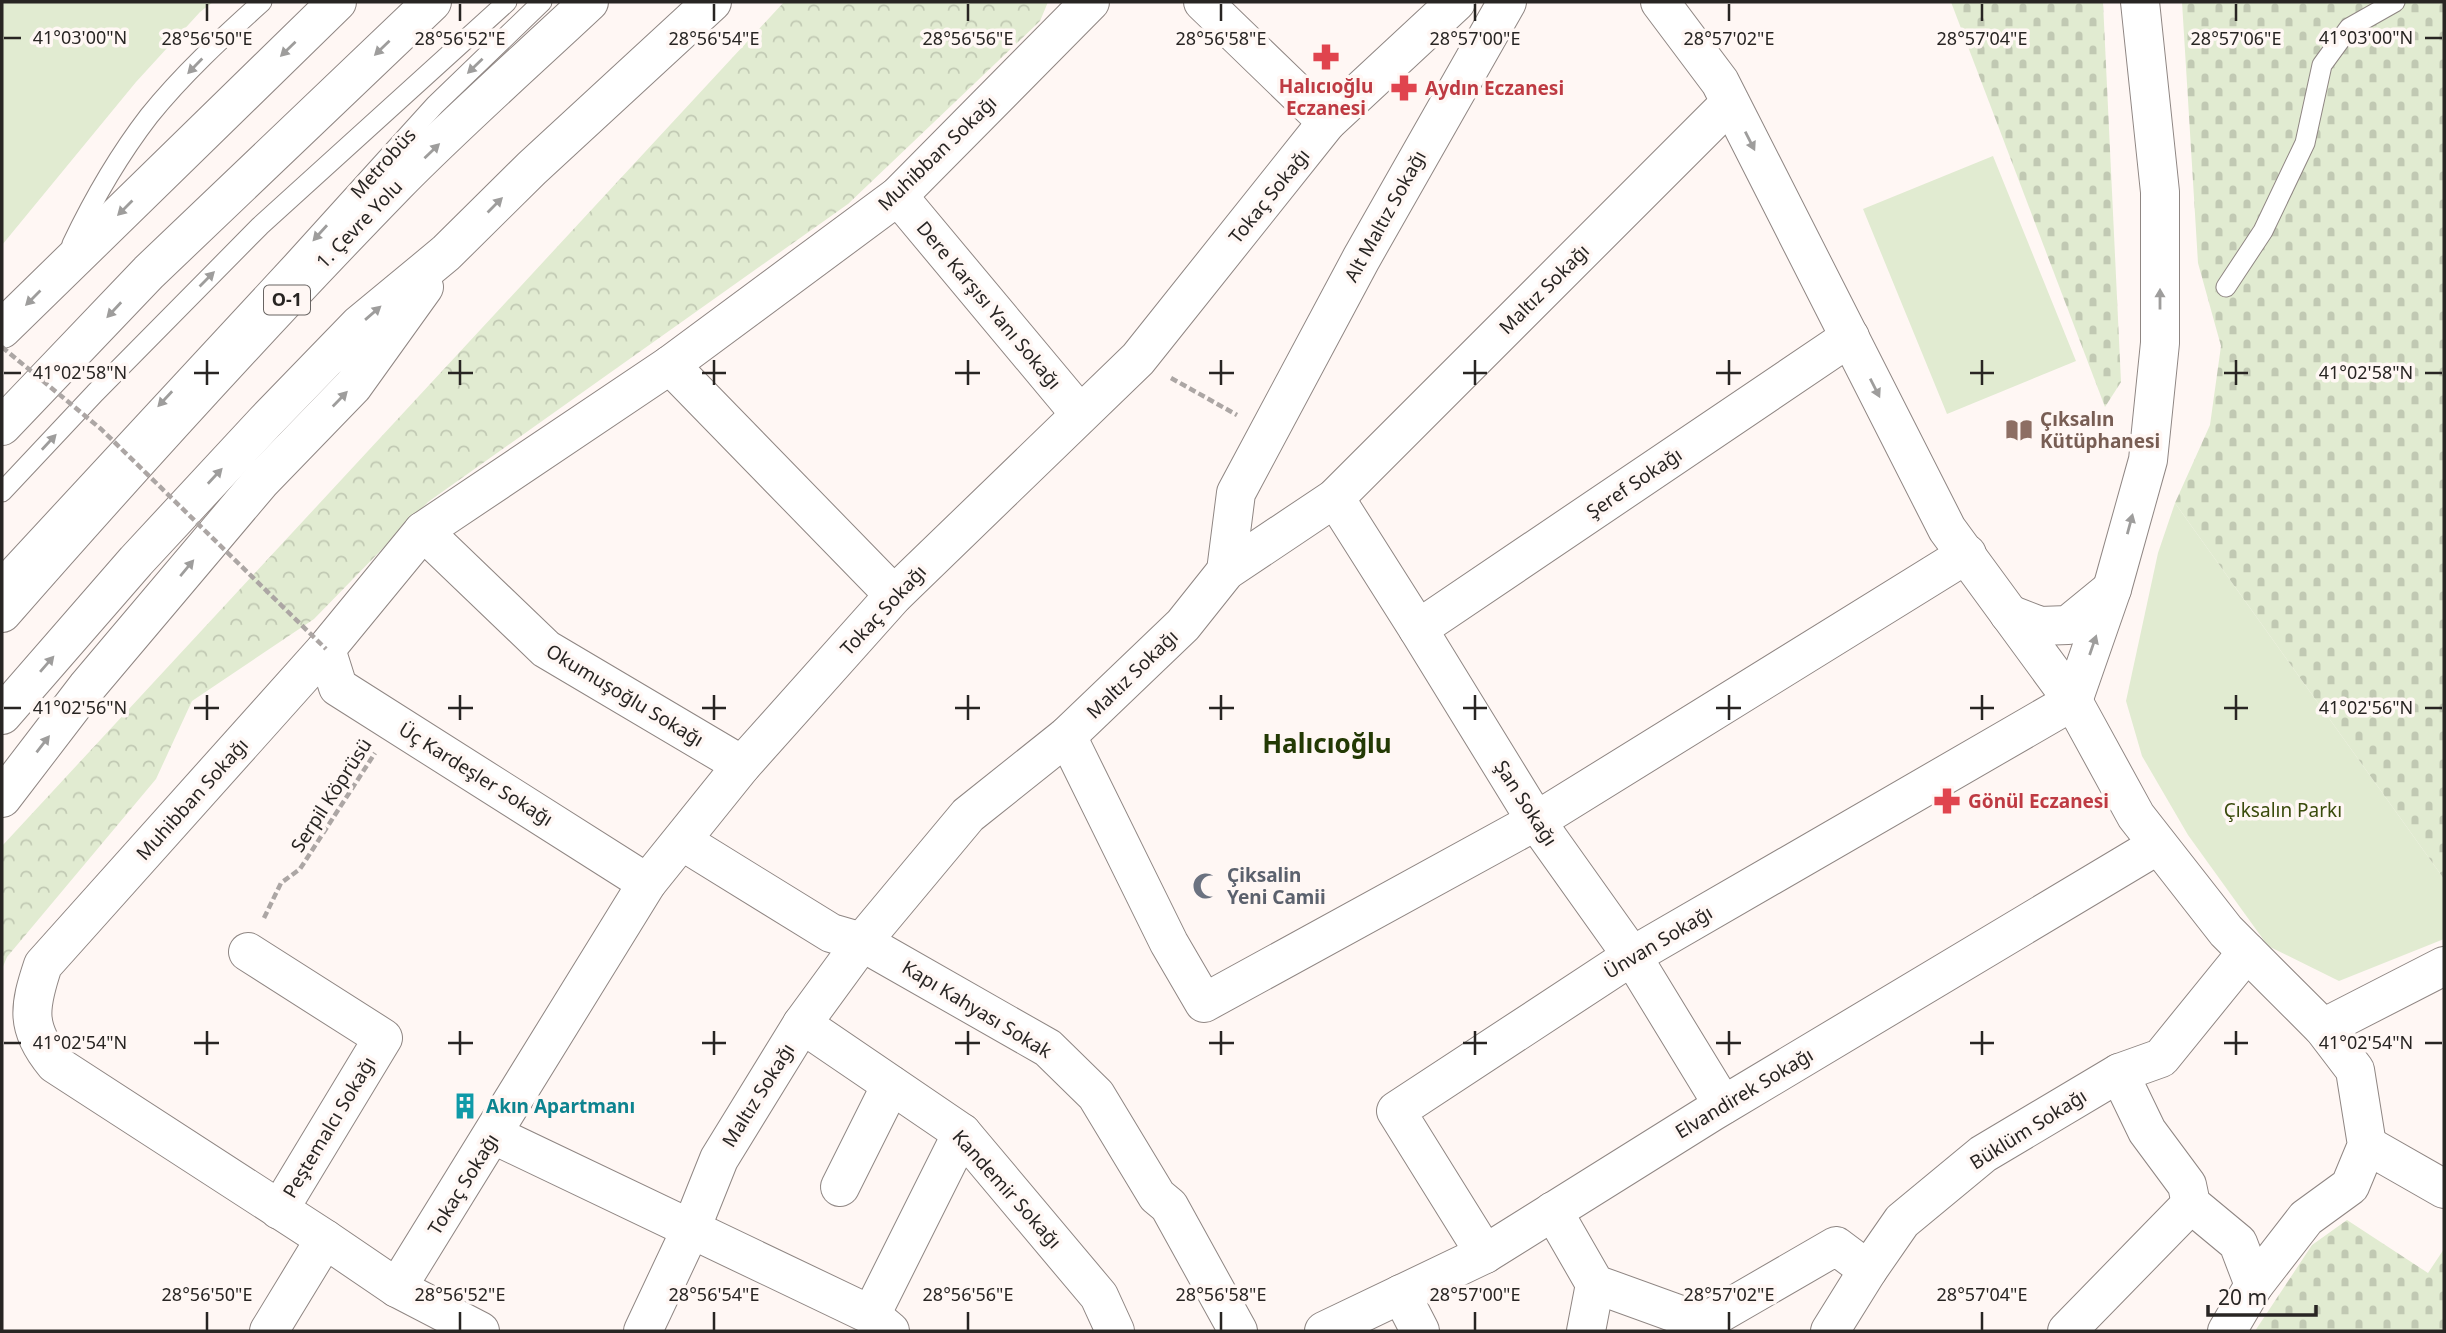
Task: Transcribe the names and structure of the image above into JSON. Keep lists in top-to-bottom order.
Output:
{
  "streets": {
    "main road": [
      "Muhibban Sokağı",
      "Tokaç Sokağı",
      "Alt Maltız Sokağı",
      "1. Çevre Yolu",
      "Maltız Sokağı",
      "O-1",
      "Dere Karşısı Yanı Sokağı",
      "Şeref Sokağı",
      "Okumuşoğlu Sokağı",
      "Üç Kardeşler Sokağı",
      "Şan Sokağı",
      "Ünvan Sokağı",
      "Kapı Kahyası Sokak",
      "Elvandirek Sokağı",
      "Peştemalcı Sokağı",
      "Büklüm Sokağı",
      "Kandemir Sokağı"
    ],
    "lane": ["Metrobüs"],
    "path": ["Serpil Köprüsü"]
  },
  "crossings": [
    ["Muhibban Sokağı", "Tokaç Sokağı"],
    ["Muhibban Sokağı", "Dere Karşısı Yanı Sokağı"],
    ["Muhibban Sokağı", "Okumuşoğlu Sokağı"],
    ["Muhibban Sokağı", "Üç Kardeşler Sokağı"],
    ["Muhibban Sokağı", "Peştemalcı Sokağı"],
    ["Tokaç Sokağı", "Dere Karşısı Yanı Sokağı"],
    ["Tokaç Sokağı", "Okumuşoğlu Sokağı"],
    ["Tokaç Sokağı", "Üç Kardeşler Sokağı"],
    ["Tokaç Sokağı", "Kapı Kahyası Sokak"],
    ["Alt Maltız Sokağı", "Maltız Sokağı"],
    ["Maltız Sokağı", "Şan Sokağı"],
    ["Maltız Sokağı", "Kapı Kahyası Sokak"],
    ["Maltız Sokağı", "Kandemir Sokağı"],
    ["Şeref Sokağı", "Şan Sokağı"],
    ["Üç Kardeşler Sokağı", "Serpil Köprüsü"],
    ["Serpil Köprüsü", "Peştemalcı Sokağı"],
    ["Şan Sokağı", "Ünvan Sokağı"],
    ["Şan Sokağı", "Elvandirek Sokağı"],
    ["Ünvan Sokağı", "Elvandirek Sokağı"]
  ],
  "districts": ["Halıcıoğlu"],
  "parks": ["Çıksalın Parkı"],
  "places": {
    "pharmacy": ["Halıcıoğlu Eczanesi", "Aydın Eczanesi", "Gönül Eczanesi"],
    "library": ["Çıksalın Kütüphanesi"],
    "mosque": ["Çiksalin Yeni Camii"],
    "building": ["Akın Apartmanı"]
  },
  "scale_bar": "20 m",
  "coordinates": [
    "41°03'00\"N",
    "28°56'50\"E",
    "28°56'52\"E",
    "28°56'54\"E",
    "28°56'56\"E",
    "28°56'58\"E",
    "28°57'00\"E",
    "28°57'02\"E",
    "28°57'04\"E",
    "28°57'06\"E",
    "41°02'58\"N",
    "41°02'56\"N",
    "41°02'54\"N"
  ]
}
